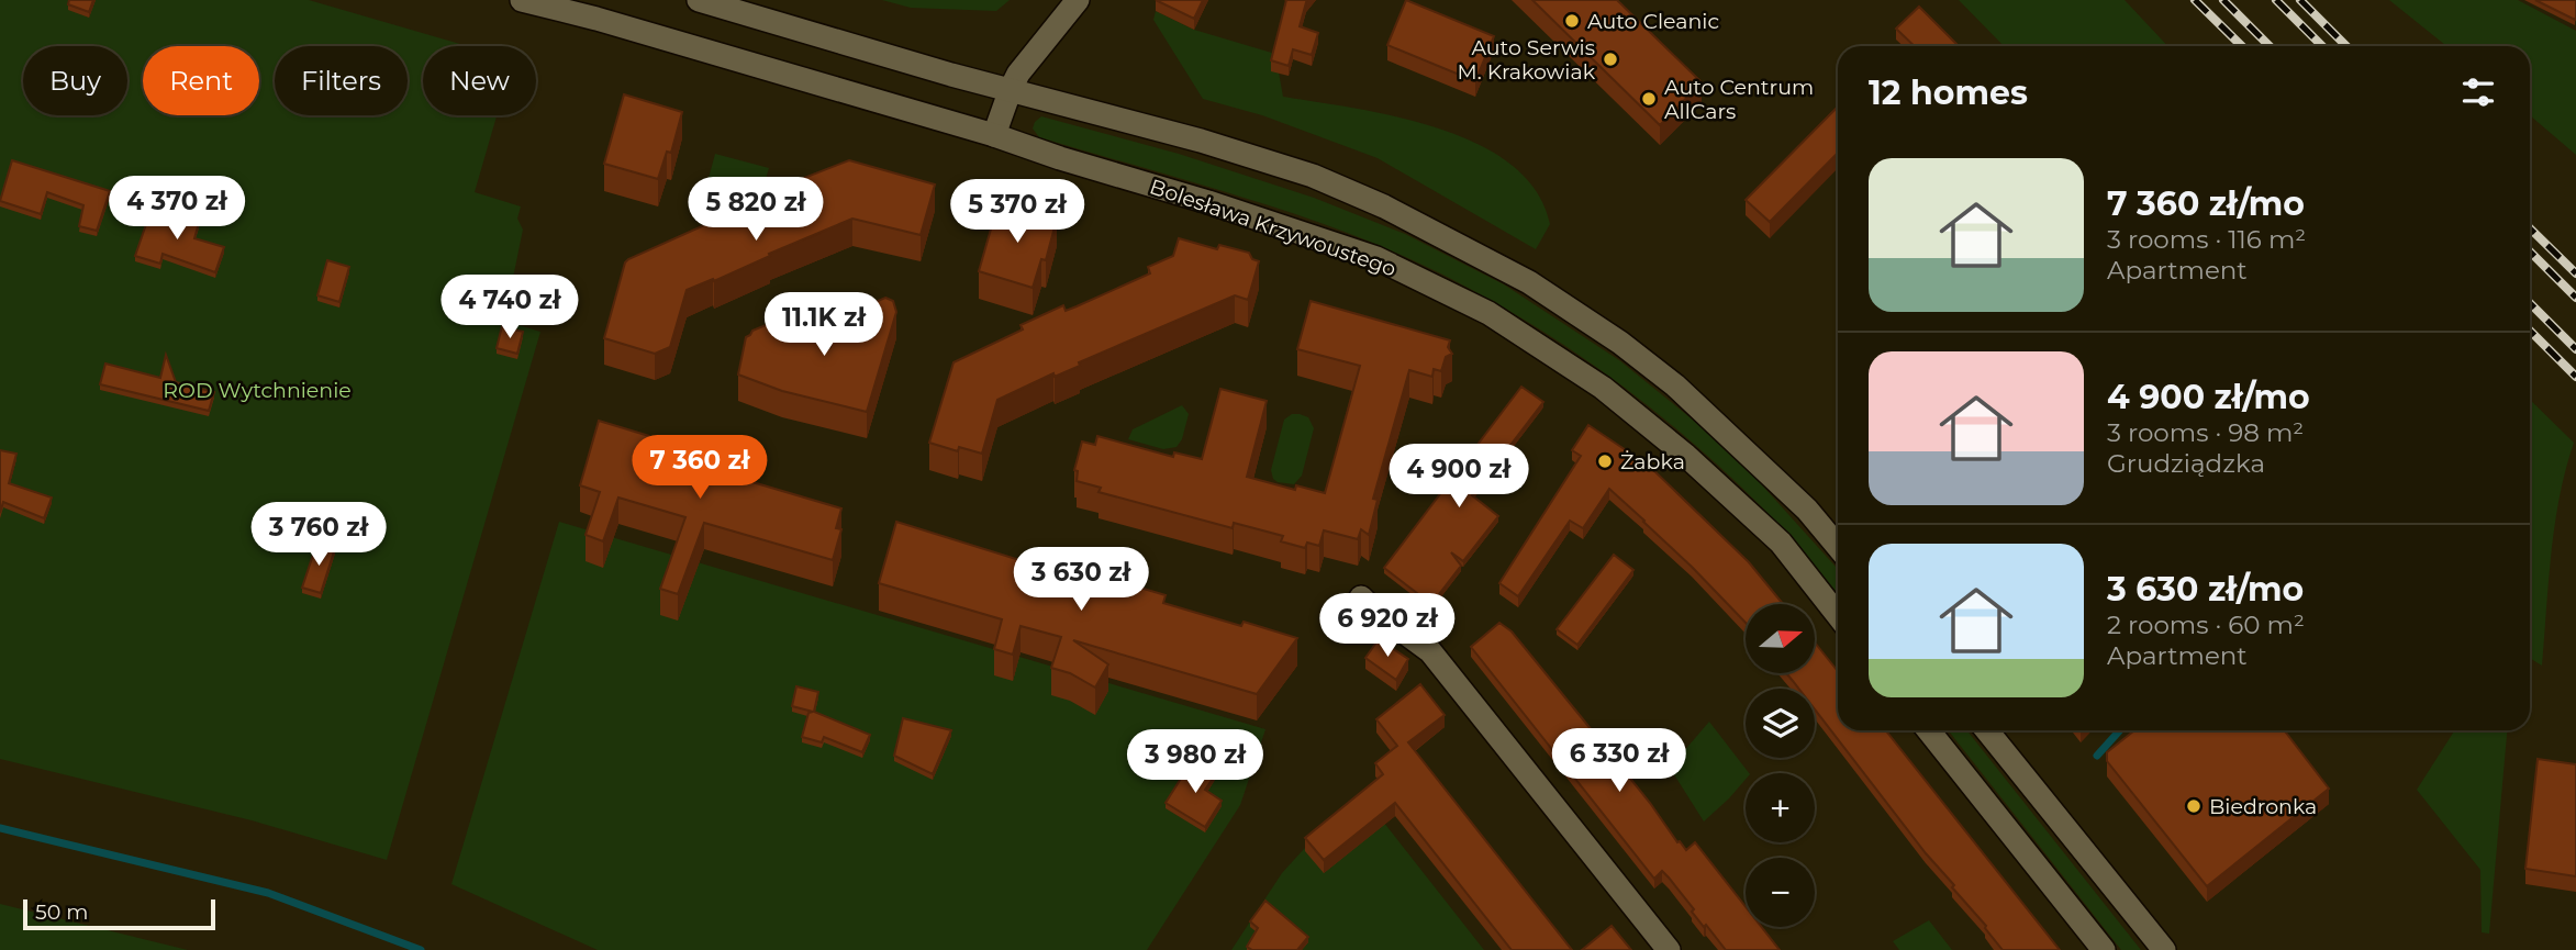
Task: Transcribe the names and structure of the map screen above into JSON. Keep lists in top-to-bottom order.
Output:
{
  "streets": {
    "main road": ["Bolesława Krzywoustego"]
  },
  "parks": ["ROD Wytchnienie"],
  "places": [
    "Auto Cleanic",
    "Auto Serwis M. Krakowiak",
    "Auto Centrum AllCars",
    "Żabka",
    "Biedronka"
  ],
  "scale_bar": "50 m",
  "north": "right",
  "page": {
    "chip": [
      "Buy",
      "Rent",
      "Filters",
      "New"
    ],
    "heading": "12 homes",
    "list": [
      {
        "name": "7 360 zł/mo",
        "note": "3 rooms · 116 m² · Apartment"
      },
      {
        "name": "4 900 zł/mo",
        "note": "3 rooms · 98 m² · Grudziądzka"
      },
      {
        "name": "3 630 zł/mo",
        "note": "2 rooms · 60 m² · Apartment"
      }
    ],
    "price": [
      "4 370 zł",
      "5 820 zł",
      "5 370 zł",
      "4 740 zł",
      "11.1K zł",
      "7 360 zł",
      "4 900 zł",
      "3 760 zł",
      "3 630 zł",
      "6 920 zł",
      "6 330 zł",
      "3 980 zł"
    ],
    "map_buttons": ["+", "−"],
    "scale": "50 m"
  }
}
